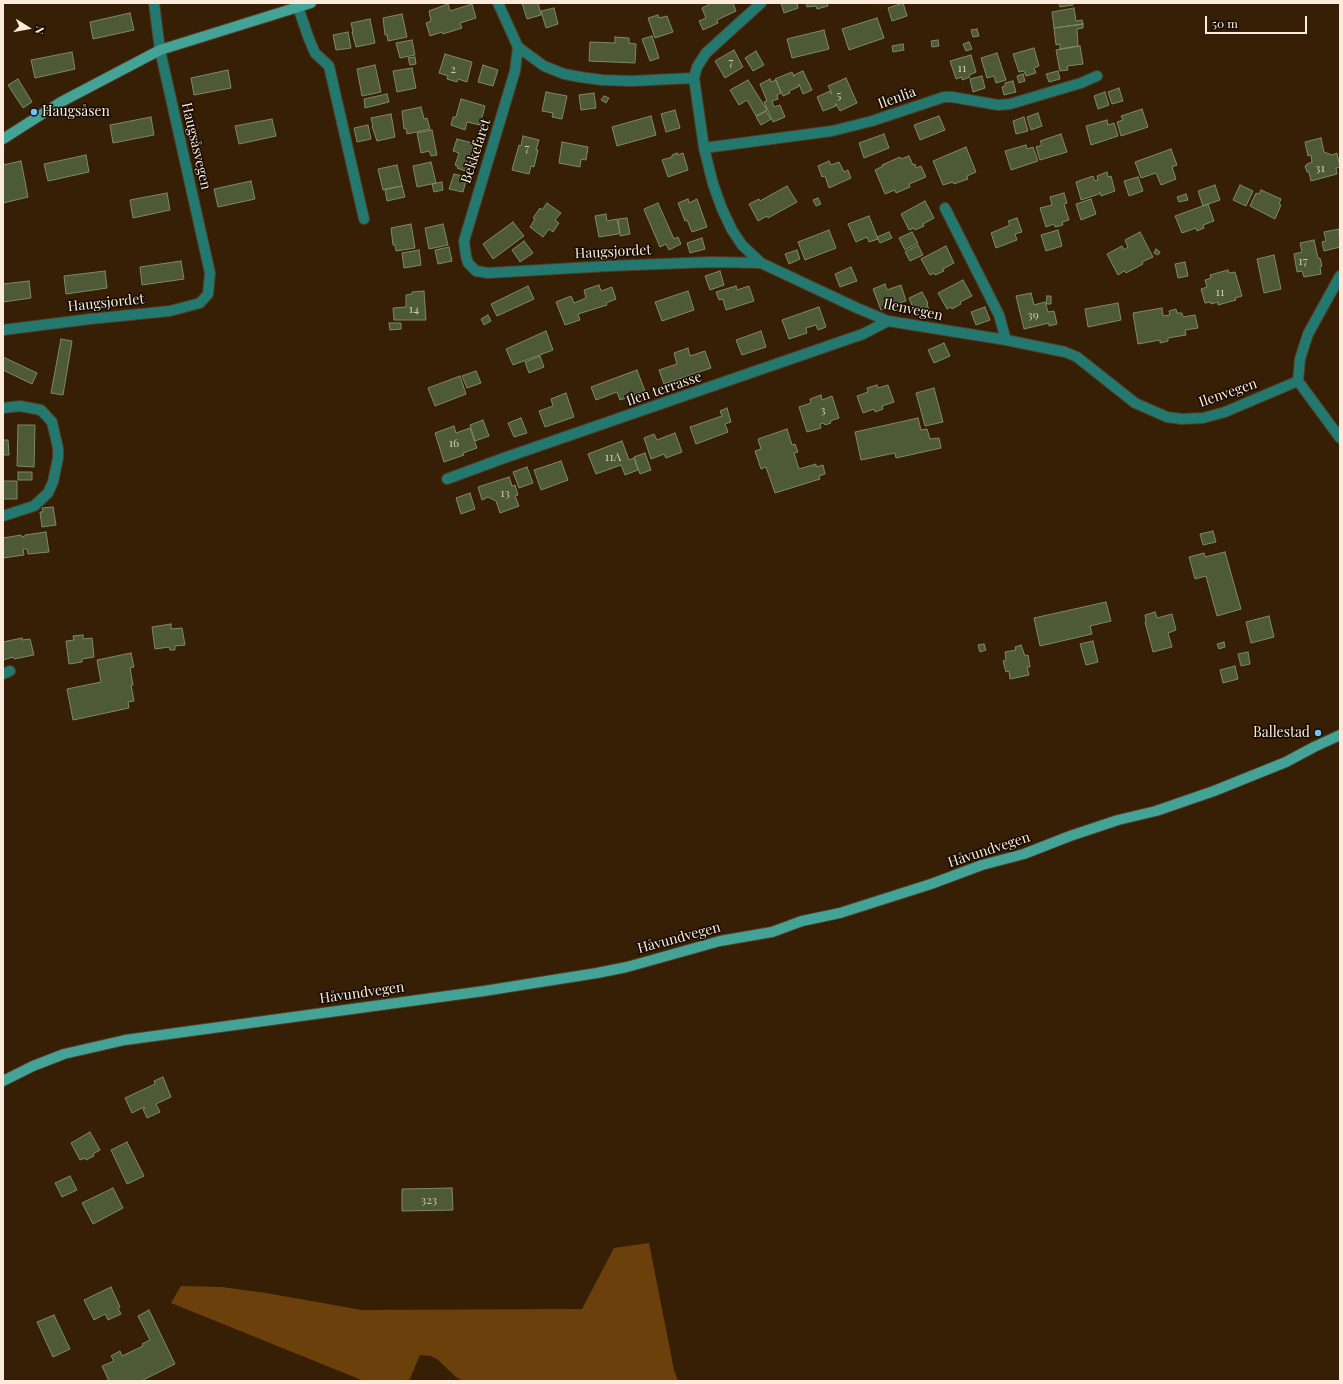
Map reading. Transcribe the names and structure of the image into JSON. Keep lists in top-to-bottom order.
{
  "streets": {
    "main road": ["Håvundvegen"],
    "street": [
      "Ilenlia",
      "Haugsåsvegen",
      "Bekkefaret",
      "Haugsjordet",
      "Ilenvegen",
      "Ilen terrasse"
    ]
  },
  "crossings": [
    ["Ilenlia", "Ilenvegen"],
    ["Haugsåsvegen", "Haugsjordet"],
    ["Bekkefaret", "Haugsjordet"],
    ["Haugsjordet", "Ilenvegen"],
    ["Ilenvegen", "Ilen terrasse"]
  ],
  "places": ["Haugsåsen", "Ballestad"],
  "house_numbers": [
    "7",
    "11",
    "2",
    "5",
    "7",
    "31",
    "17",
    "11",
    "14",
    "39",
    "3",
    "16",
    "11A",
    "13",
    "323"
  ],
  "scale_bar": "50 m",
  "north": "right"
}
